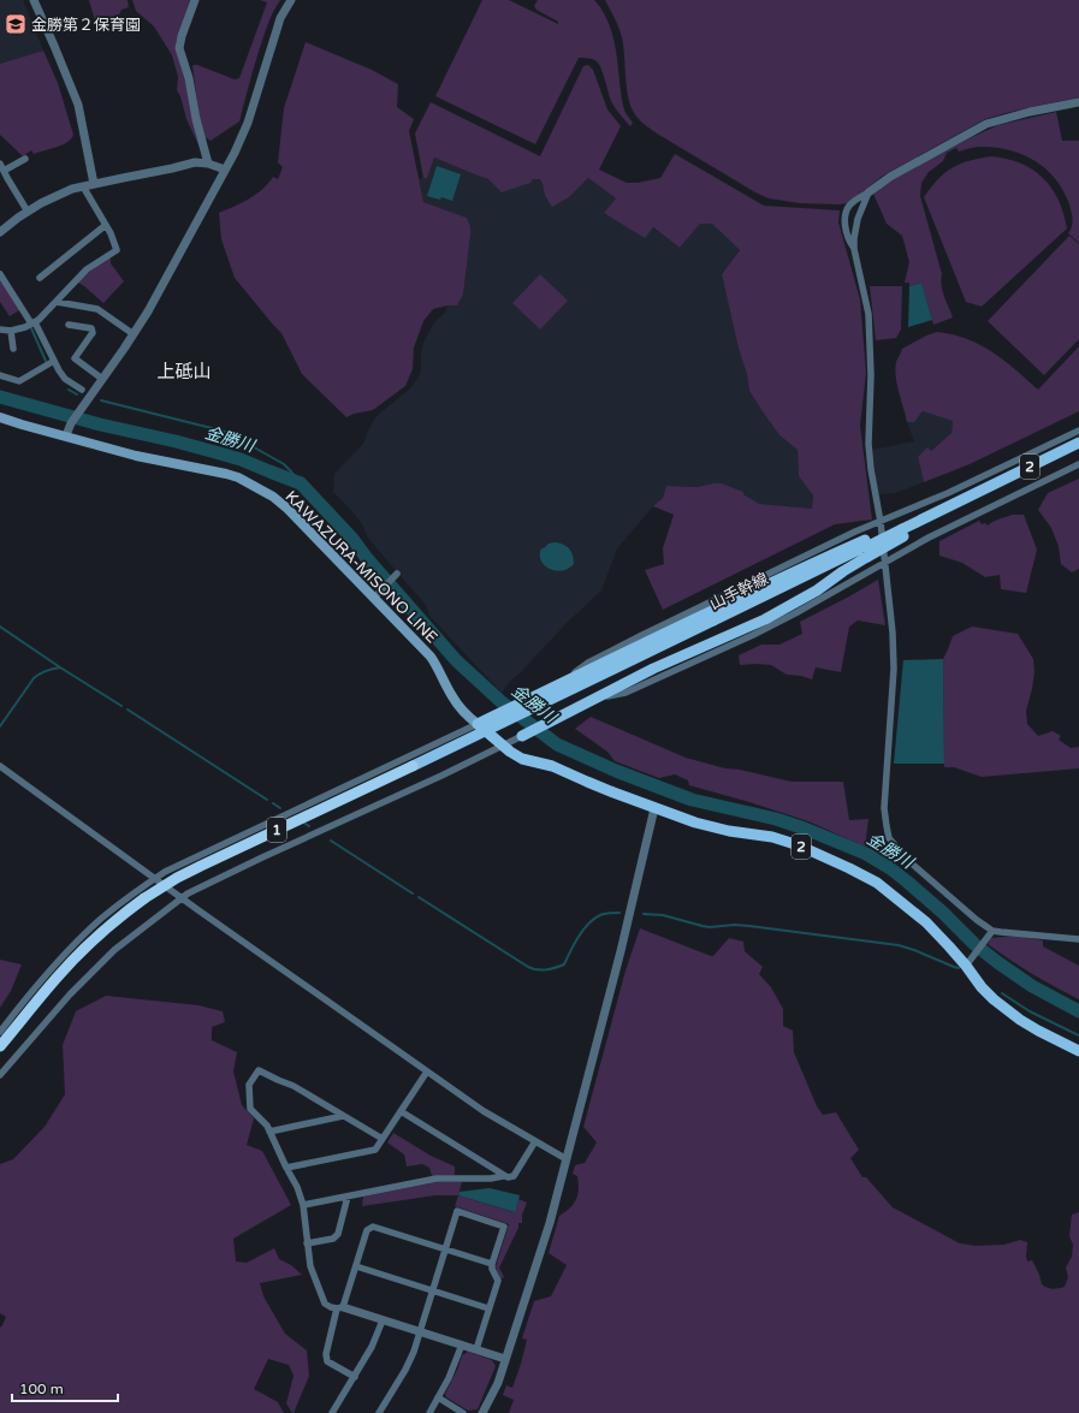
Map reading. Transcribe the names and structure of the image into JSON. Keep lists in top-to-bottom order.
{
  "streets": {
    "highway": ["1"],
    "main road": ["2", "KAWAZURA-MISONO LINE", "山手幹線"]
  },
  "crossings": [
    ["2", "KAWAZURA-MISONO LINE"],
    ["山手幹線", "1"]
  ],
  "districts": ["上砥山"],
  "water": ["金勝川"],
  "places": {
    "school or university": ["金勝第２保育園"]
  },
  "scale_bar": "100 m"
}
